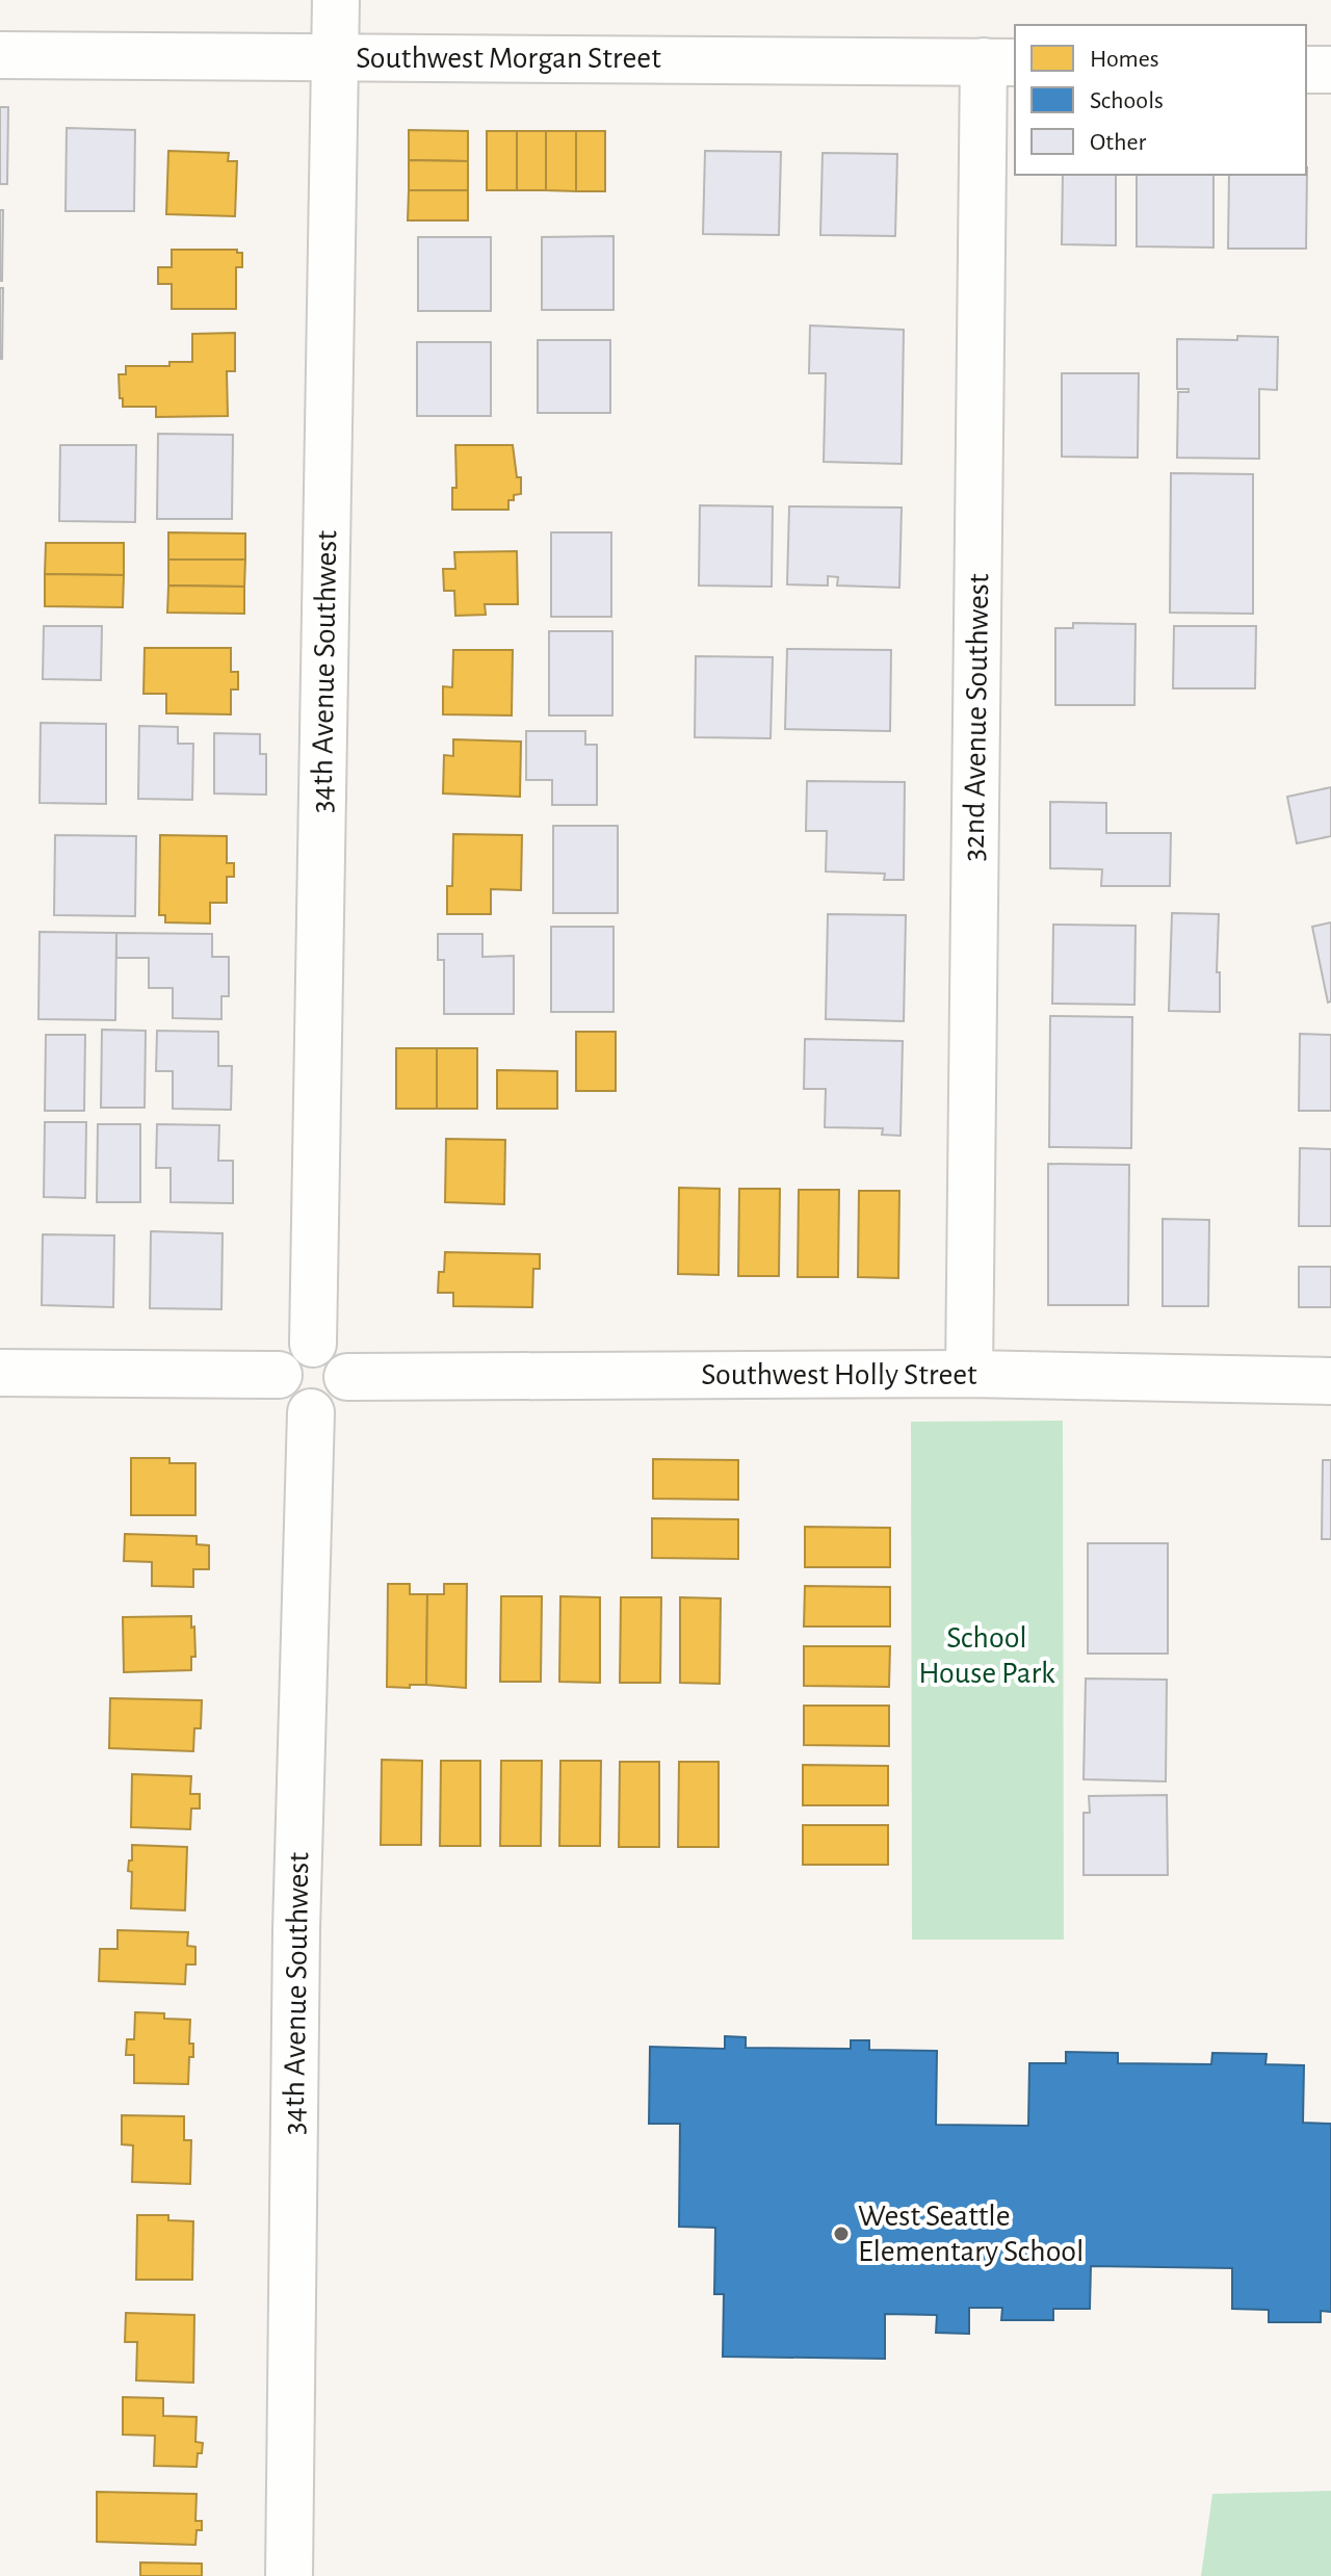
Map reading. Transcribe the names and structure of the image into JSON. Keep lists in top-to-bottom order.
{
  "streets": {
    "street": [
      "Southwest Morgan Street",
      "34th Avenue Southwest",
      "32nd Avenue Southwest",
      "Southwest Holly Street"
    ]
  },
  "crossings": [
    ["Southwest Morgan Street", "34th Avenue Southwest"],
    ["Southwest Morgan Street", "32nd Avenue Southwest"],
    ["34th Avenue Southwest", "Southwest Holly Street"],
    ["32nd Avenue Southwest", "Southwest Holly Street"]
  ],
  "parks": ["School House Park"],
  "places": ["West Seattle Elementary School"],
  "legend": ["Homes", "Schools", "Other"]
}
